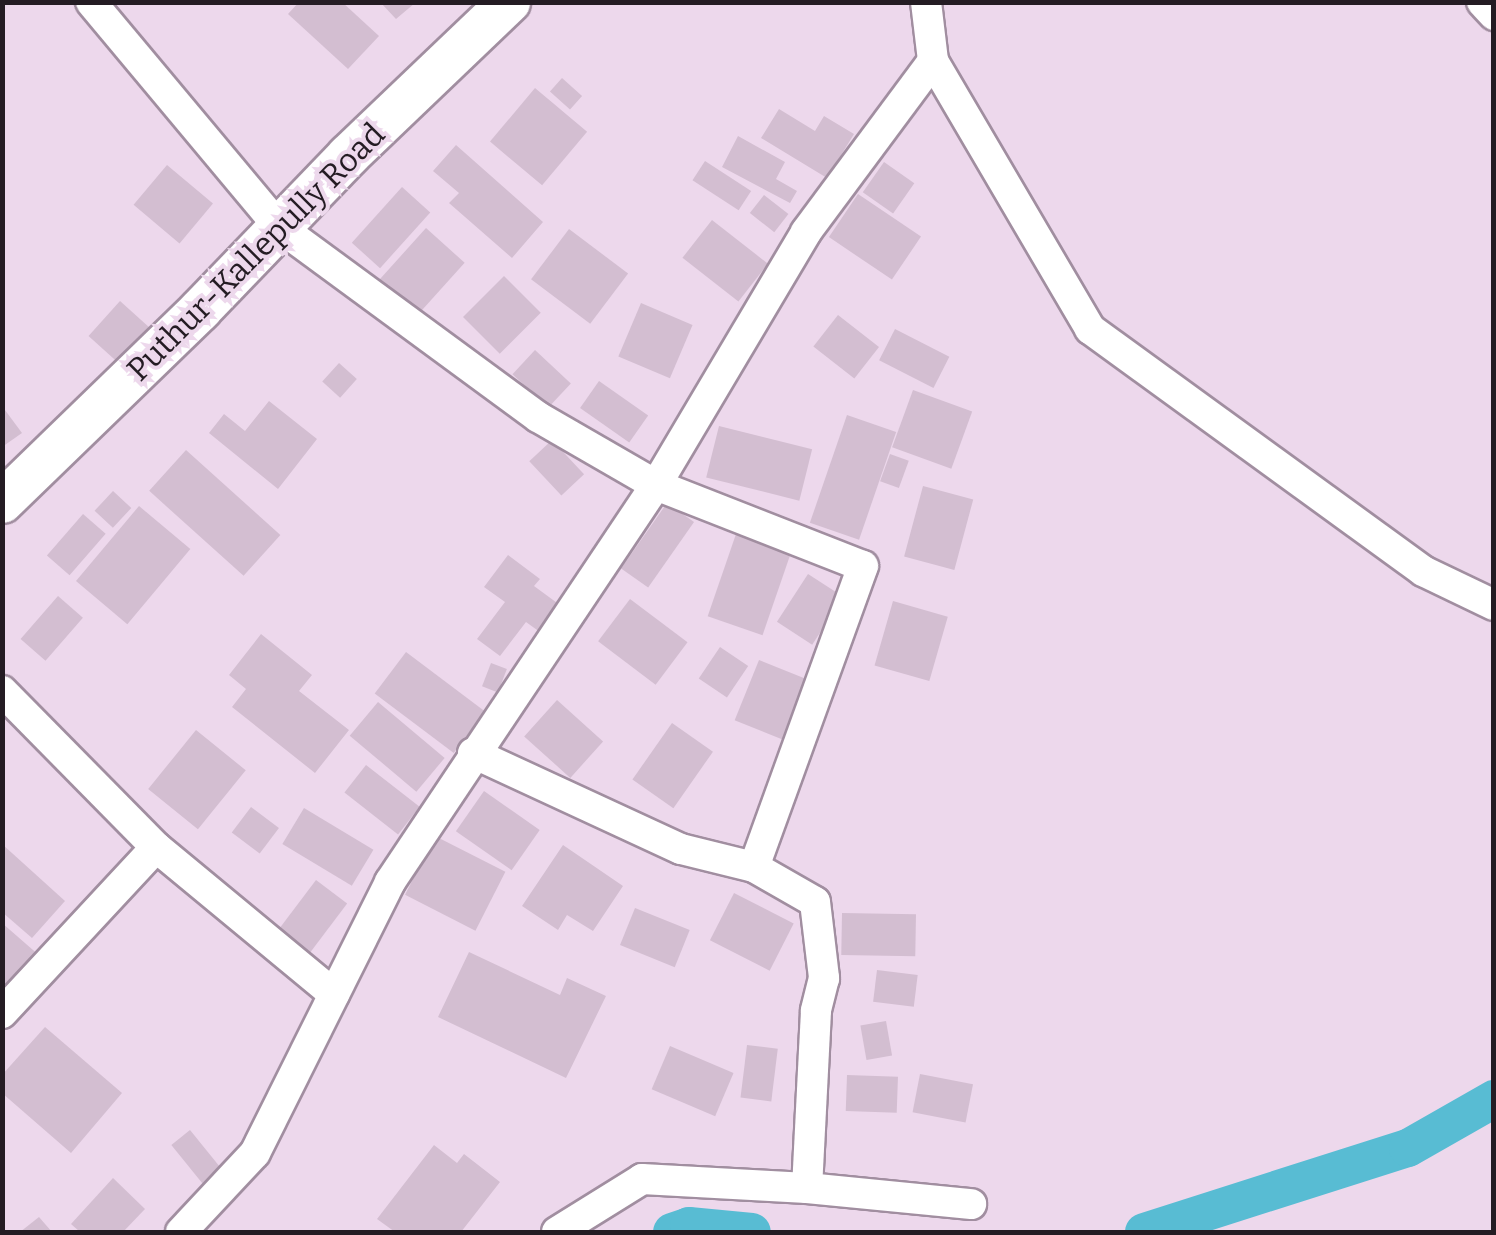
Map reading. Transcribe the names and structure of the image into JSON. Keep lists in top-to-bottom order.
{
  "streets": {
    "main road": ["Puthur-Kallepully Road"]
  }
}
